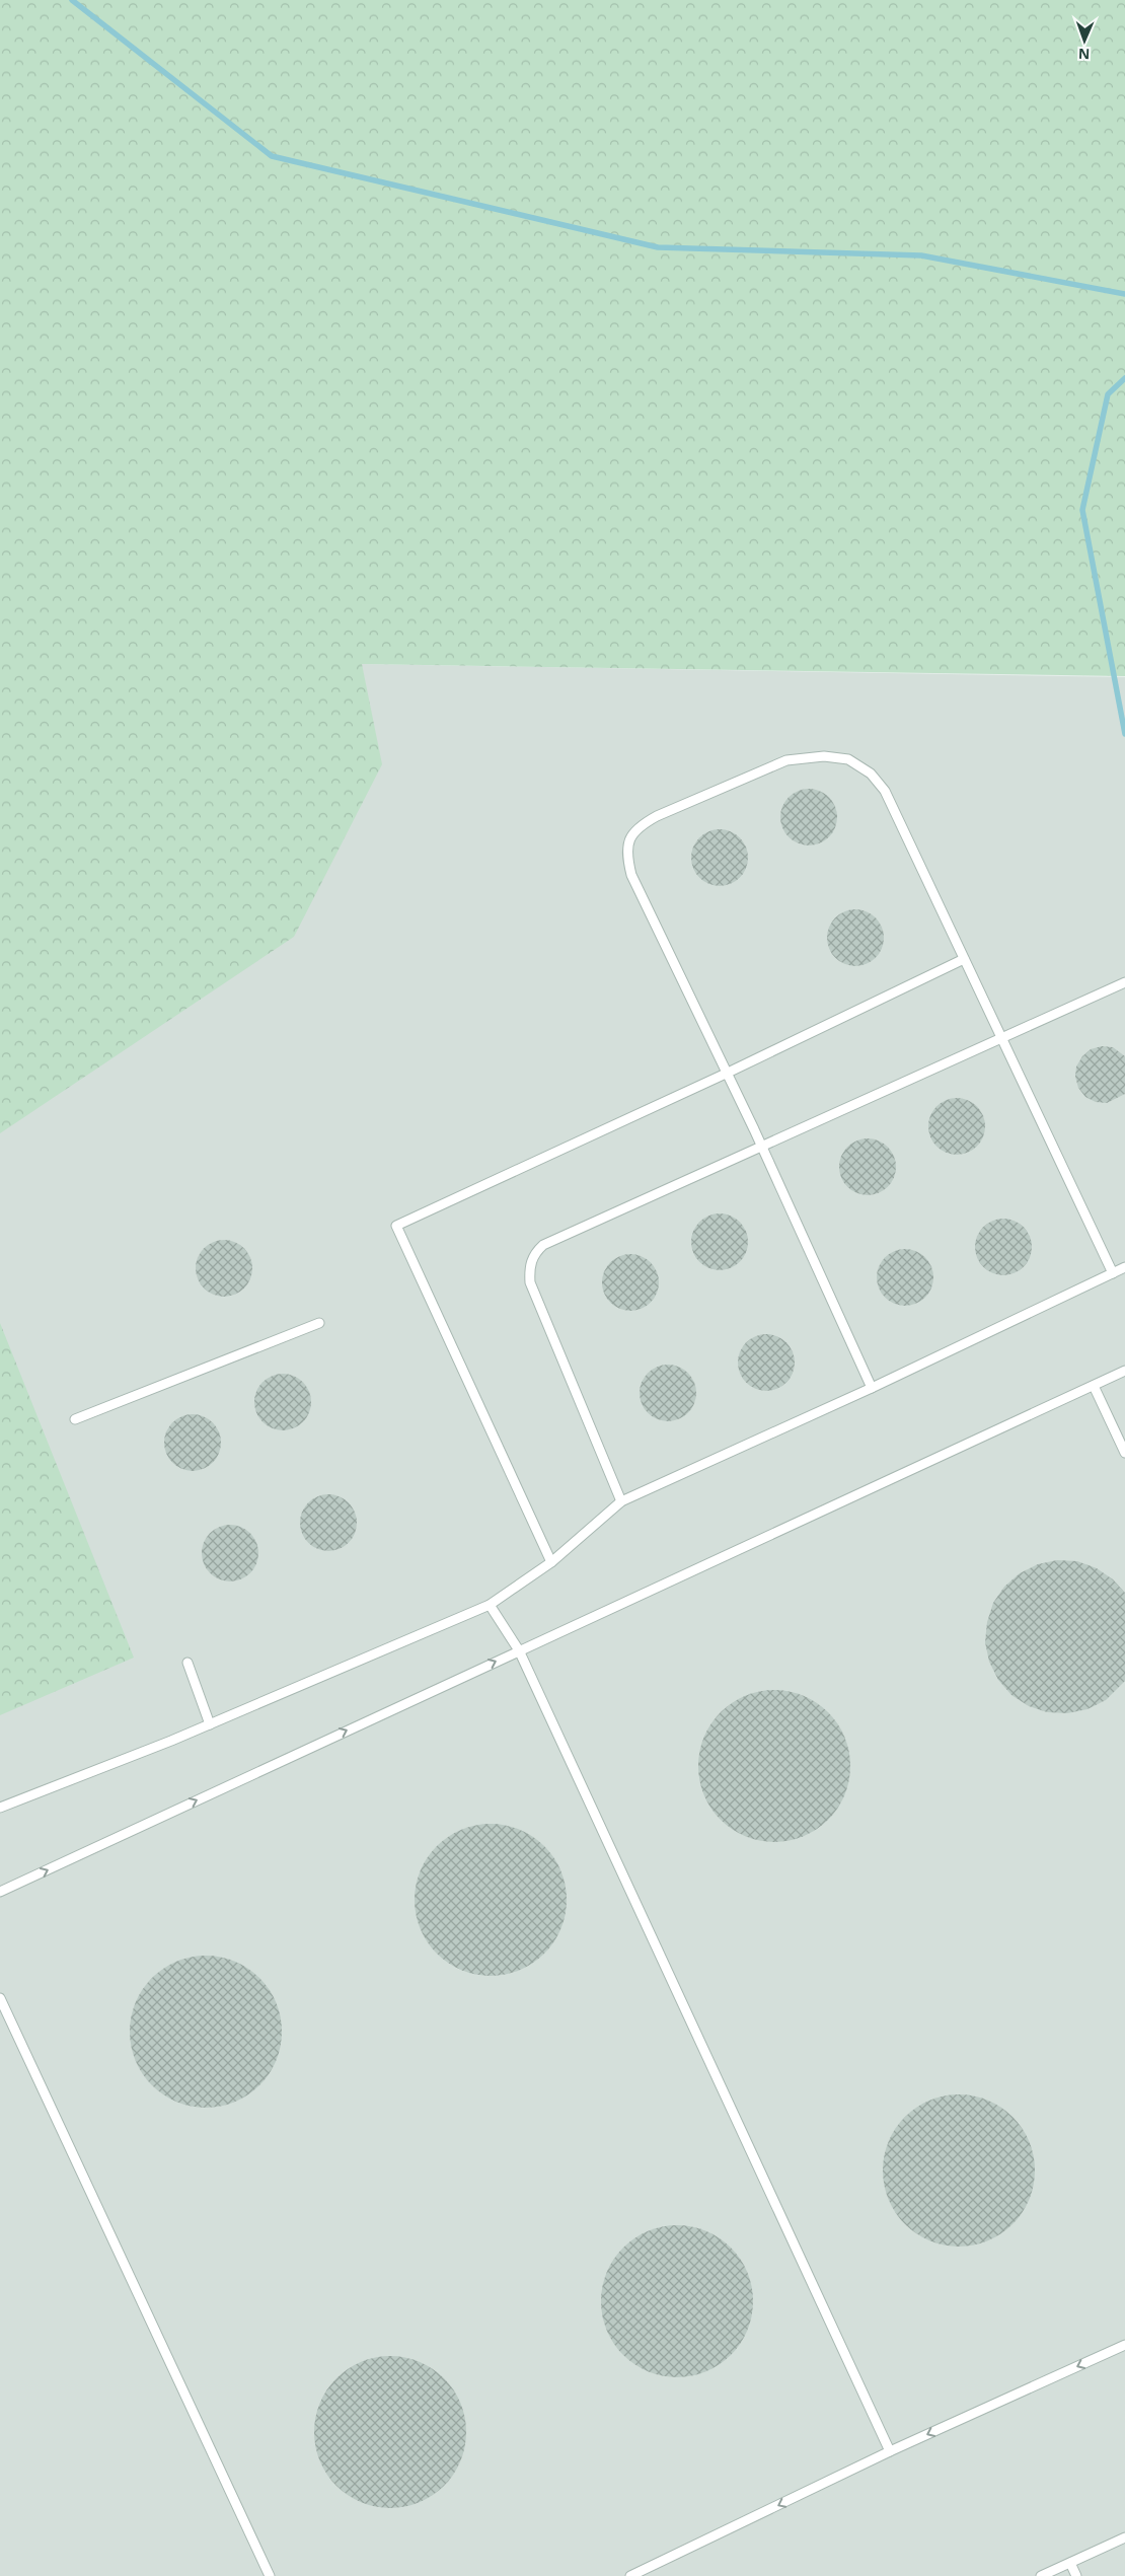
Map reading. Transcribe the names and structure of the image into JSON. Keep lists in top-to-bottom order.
{
  "north": "bottom"
}
